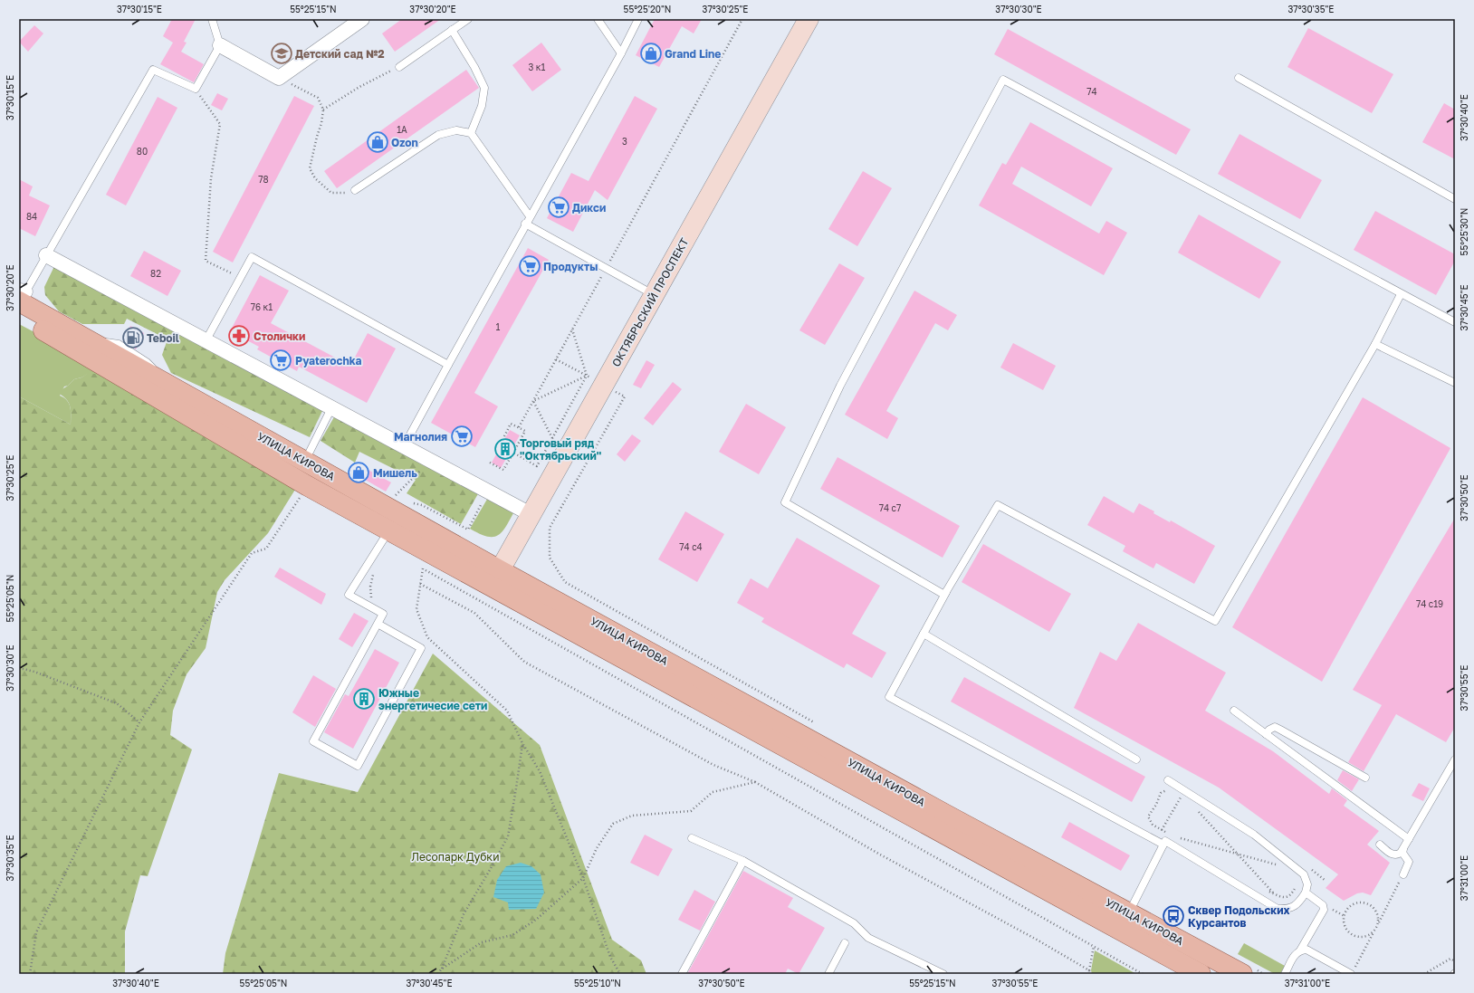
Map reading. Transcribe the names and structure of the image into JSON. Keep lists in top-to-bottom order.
{
  "streets": {
    "main road": ["ОКТЯБРЬСКИЙ ПРОСПЕКТ", "УЛИЦА КИРОВА"]
  },
  "crossings": [
    ["ОКТЯБРЬСКИЙ ПРОСПЕКТ", "УЛИЦА КИРОВА"]
  ],
  "parks": ["Лесопарк Дубки"],
  "places": {
    "school or university": ["Детский сад №2"],
    "shop": ["Grand Line", "Ozon", "Мишель"],
    "supermarket": [
      "Дикси",
      "Продукты",
      "Pyaterochka",
      "Магнолия"
    ],
    "pharmacy": ["Столички"],
    "fuel station": ["Teboil"],
    "building": ["Торговый ряд \"Октябрьский\"", "Южные энергетичесие сети"],
    "bus stop": ["Сквер Подольских Курсантов"]
  },
  "house_numbers": [
    "3 к1",
    "74",
    "1А",
    "3",
    "80",
    "78",
    "84",
    "82",
    "76 к1",
    "1",
    "74 с7",
    "74 с4",
    "74 с19"
  ],
  "coordinates": [
    "37°30'15\"E",
    "55°25'15\"N",
    "37°30'20\"E",
    "55°25'20\"N",
    "37°30'25\"E",
    "37°30'30\"E",
    "37°30'35\"E",
    "37°30'40\"E",
    "55°25'30\"N",
    "37°30'45\"E",
    "37°30'50\"E",
    "55°25'05\"N",
    "37°30'55\"E",
    "37°31'00\"E",
    "55°25'10\"N"
  ]
}
